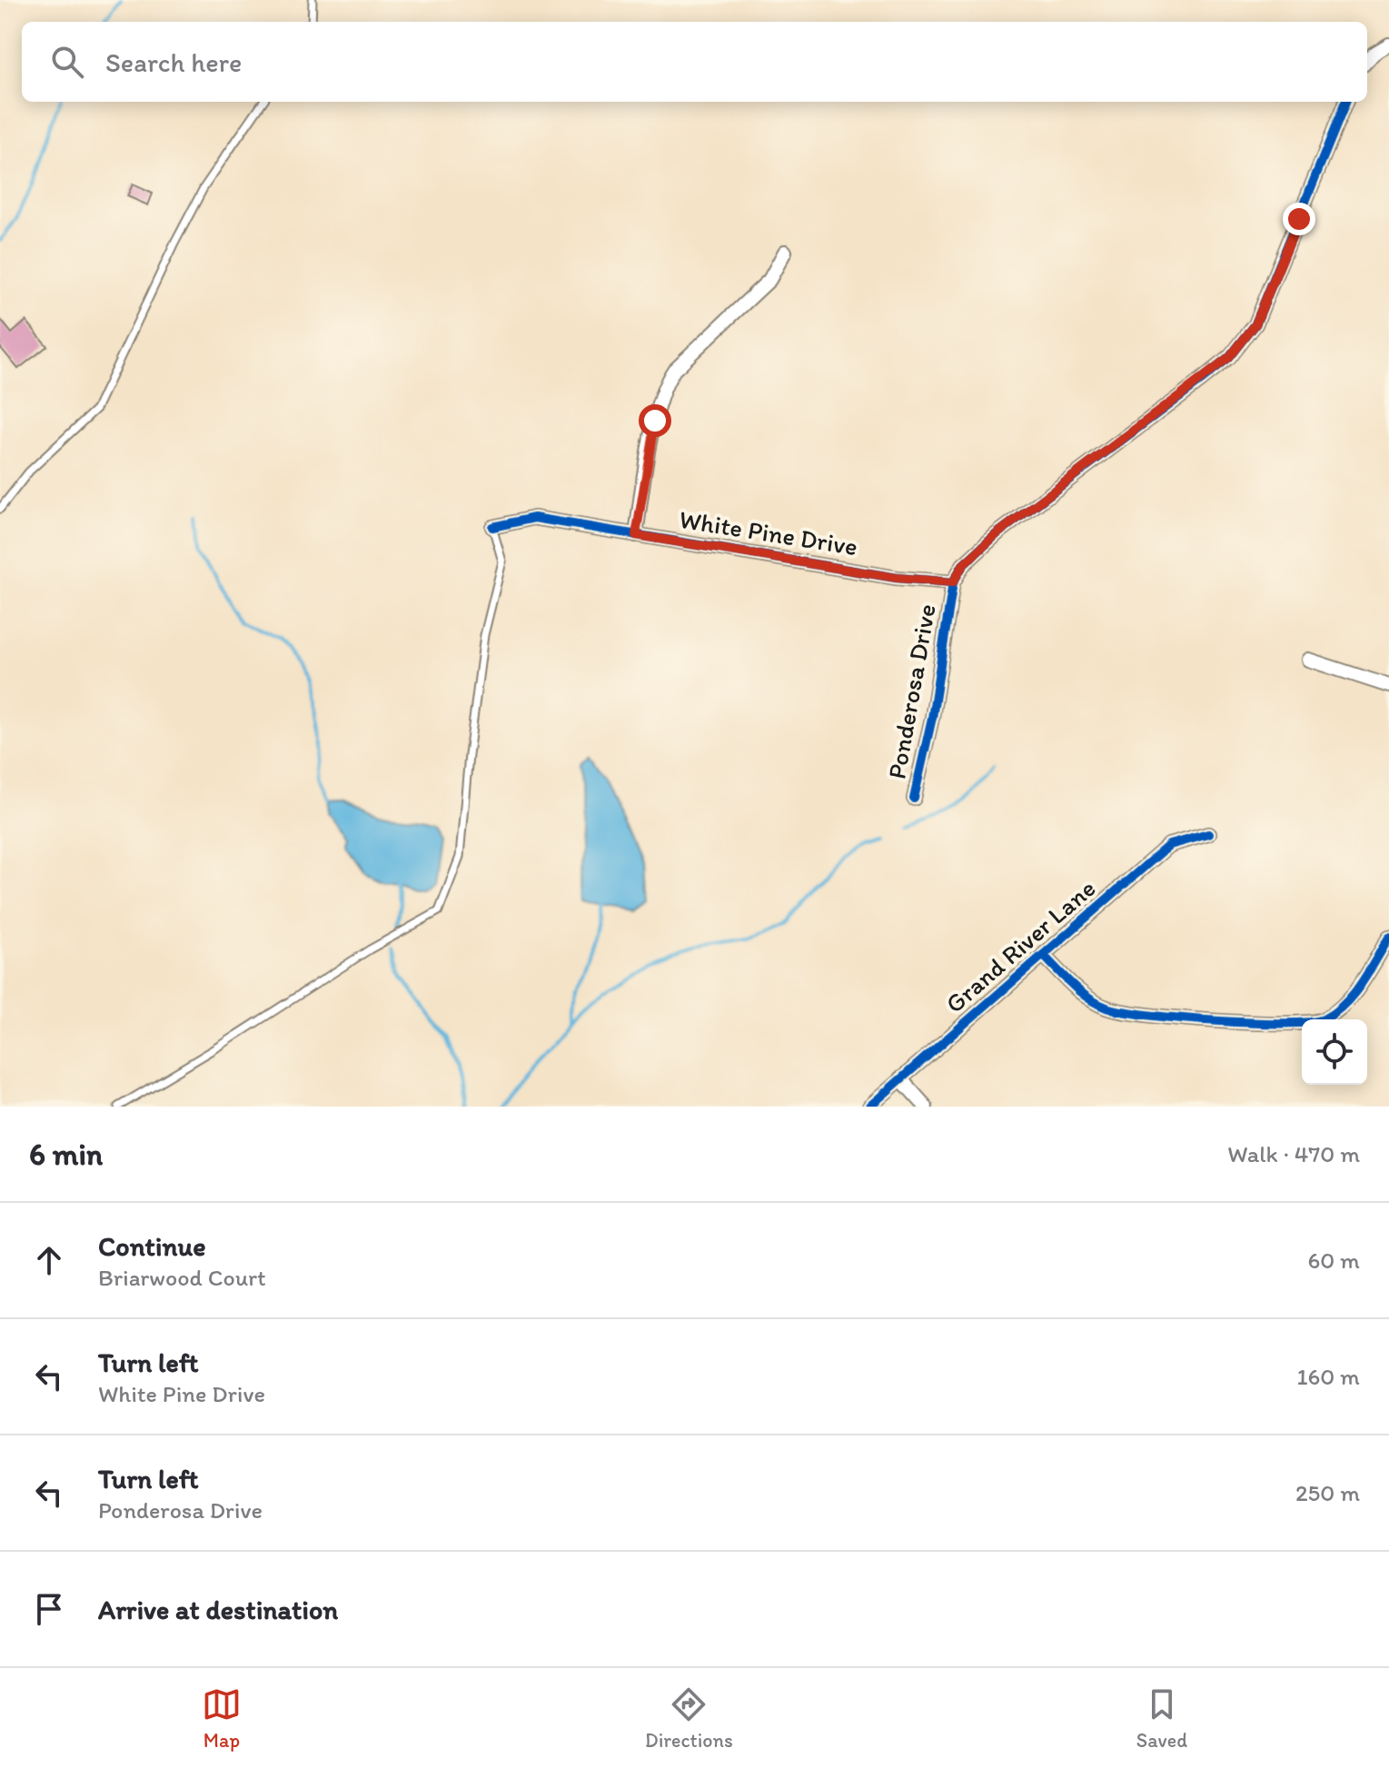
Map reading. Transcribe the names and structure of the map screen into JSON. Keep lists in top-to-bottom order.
{
  "streets": {
    "street": ["White Pine Drive", "Ponderosa Drive", "Grand River Lane"]
  },
  "crossings": [
    ["White Pine Drive", "Ponderosa Drive"]
  ],
  "page": {
    "search": "Search here",
    "heading": ["6 min", "Walk · 470 m"],
    "list": [
      ["Continue", "Briarwood Court", "60 m"],
      ["Turn left", "White Pine Drive", "160 m"],
      ["Turn left", "Ponderosa Drive", "250 m"],
      "Arrive at destination"
    ],
    "nav": ["Map", "Directions", "Saved"]
  }
}
